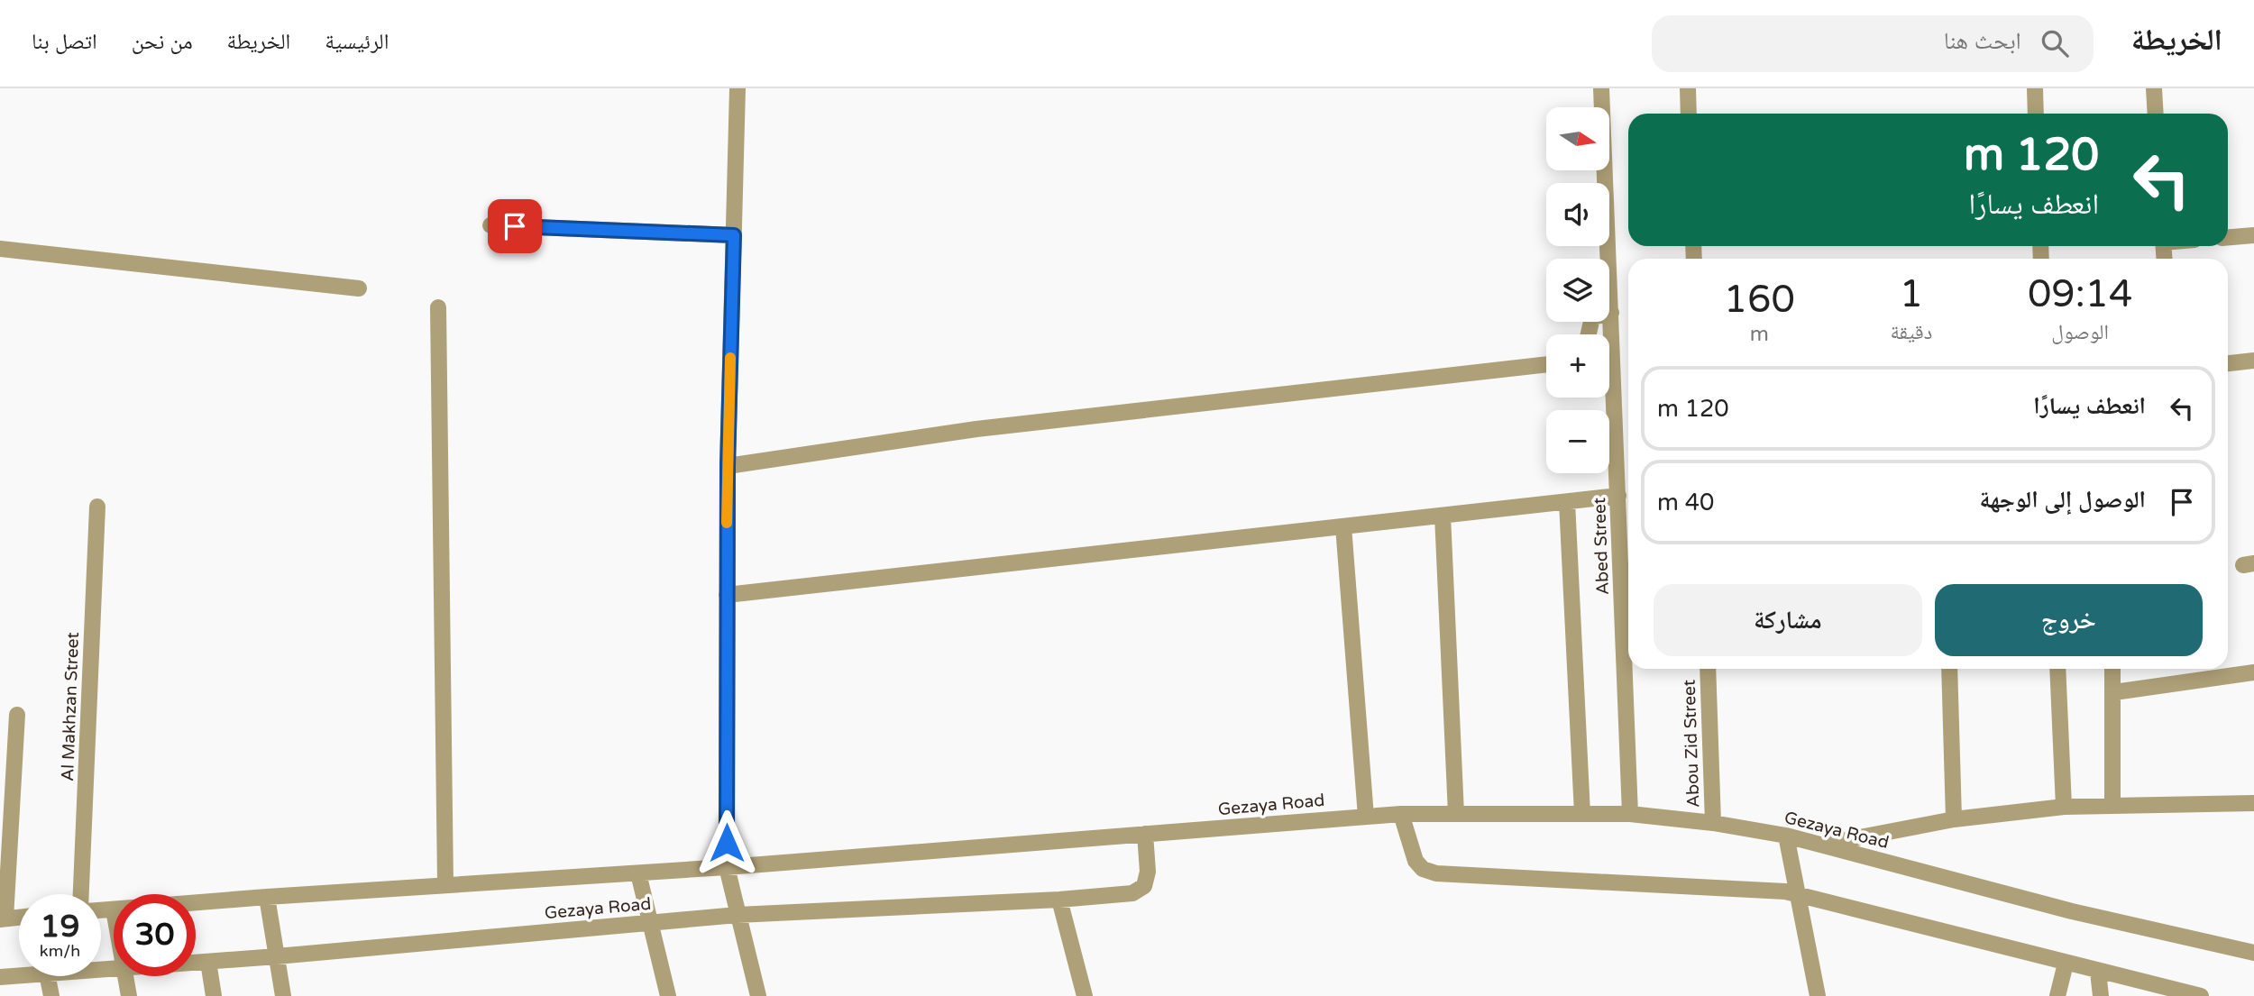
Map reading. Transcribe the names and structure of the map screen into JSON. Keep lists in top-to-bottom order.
{
  "streets": {
    "street": [
      "Abed Street",
      "Al Makhzan Street",
      "Abou Zid Street",
      "Gezaya Road"
    ]
  },
  "crossings": [
    ["Abed Street", "Gezaya Road"],
    ["Abou Zid Street", "Gezaya Road"]
  ],
  "north": "right",
  "page": {
    "header": "الخريطة",
    "search": "ابحث هنا",
    "nav": [
      "الرئيسية",
      "الخريطة",
      "من نحن",
      "اتصل بنا"
    ],
    "map_buttons": ["+", "−"],
    "turn": ["120 m", "انعطف يسارًا"],
    "eta": [
      "09:14",
      "الوصول",
      "1",
      "دقيقة",
      "160",
      "m"
    ],
    "list": [
      {
        "name": "انعطف يسارًا",
        "value": "120 m"
      },
      {
        "name": "الوصول إلى الوجهة",
        "value": "40 m"
      }
    ],
    "buttons": ["خروج", "مشاركة"],
    "speed": "19 km/h",
    "limit": "30"
  }
}
